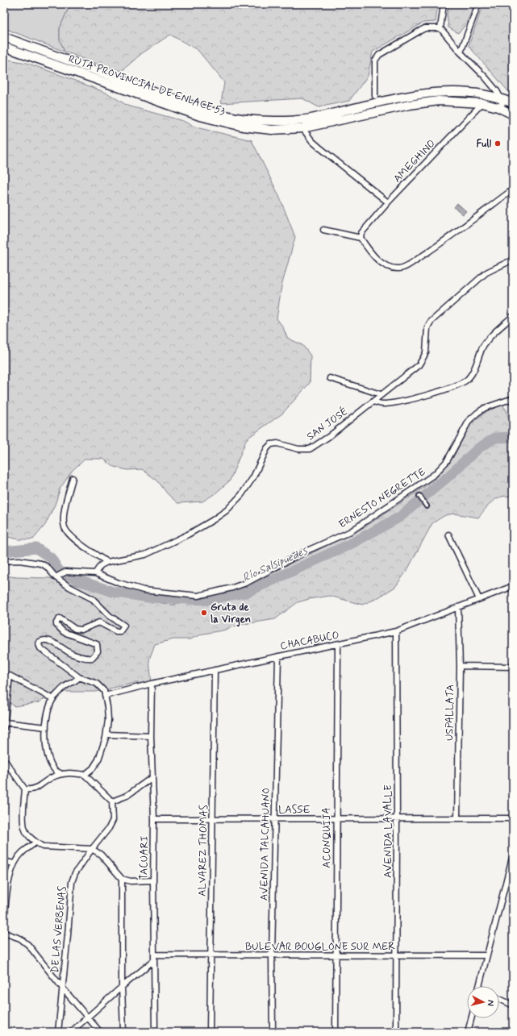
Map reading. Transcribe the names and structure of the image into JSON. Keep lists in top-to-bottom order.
{
  "streets": {
    "main road": ["RUTA PROVINCIAL DE ENLACE 53"],
    "street": [
      "AMEGHINO",
      "SAN JOSÉ",
      "ERNESTO NEGRETTE",
      "CHACABUCO",
      "USPALLATA",
      "LASSE",
      "AVENIDA LAVALLE",
      "ACONQUIJA",
      "AVENIDA TALCAHUANO",
      "ALVAREZ THOMAS",
      "TACUARI",
      "DE LAS VERBENAS",
      "BULEVAR BOUGLONE SUR MER"
    ]
  },
  "crossings": [
    ["RUTA PROVINCIAL DE ENLACE 53", "AMEGHINO"],
    ["CHACABUCO", "USPALLATA"],
    ["CHACABUCO", "AVENIDA LAVALLE"],
    ["CHACABUCO", "ACONQUIJA"],
    ["CHACABUCO", "AVENIDA TALCAHUANO"],
    ["CHACABUCO", "ALVAREZ THOMAS"],
    ["CHACABUCO", "TACUARI"],
    ["USPALLATA", "LASSE"],
    ["LASSE", "AVENIDA LAVALLE"],
    ["LASSE", "ACONQUIJA"],
    ["LASSE", "AVENIDA TALCAHUANO"],
    ["LASSE", "ALVAREZ THOMAS"],
    ["LASSE", "TACUARI"],
    ["AVENIDA LAVALLE", "BULEVAR BOUGLONE SUR MER"],
    ["ACONQUIJA", "BULEVAR BOUGLONE SUR MER"],
    ["AVENIDA TALCAHUANO", "BULEVAR BOUGLONE SUR MER"],
    ["ALVAREZ THOMAS", "BULEVAR BOUGLONE SUR MER"],
    ["TACUARI", "BULEVAR BOUGLONE SUR MER"]
  ],
  "water": ["Río Salsipuedes"],
  "places": ["Full", "Gruta de la Virgen"],
  "north": "right"
}
